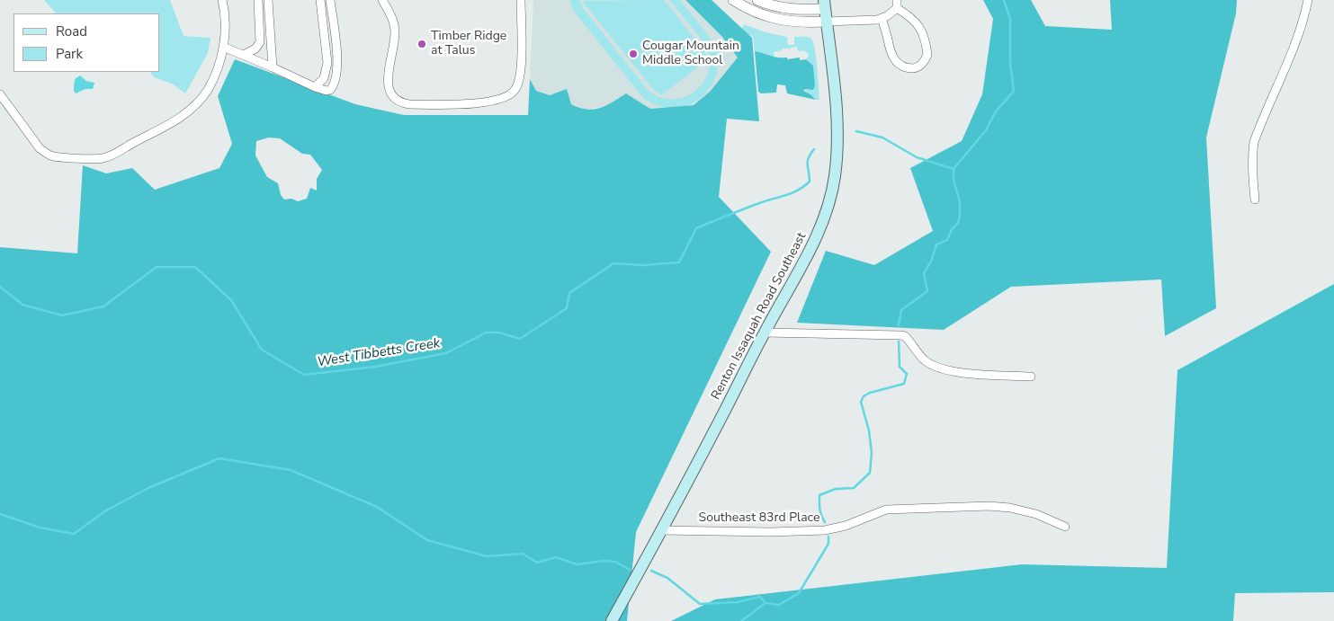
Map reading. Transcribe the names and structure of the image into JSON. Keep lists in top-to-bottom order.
{
  "streets": {
    "main road": ["Renton Issaquah Road Southeast"],
    "street": ["Southeast 83rd Place"]
  },
  "crossings": [
    ["Renton Issaquah Road Southeast", "Southeast 83rd Place"]
  ],
  "water": ["West Tibbetts Creek"],
  "places": ["Timber Ridge at Talus", "Cougar Mountain Middle School"],
  "legend": ["Road", "Park"]
}
